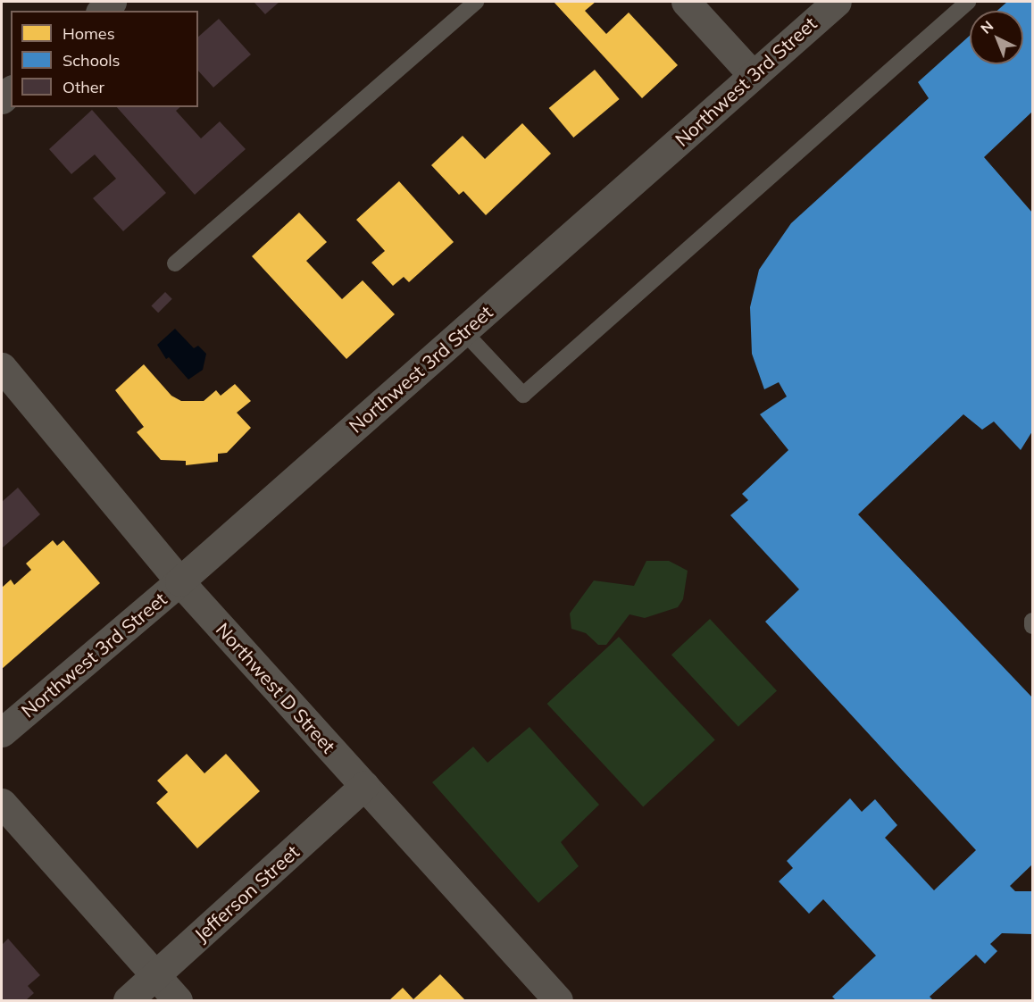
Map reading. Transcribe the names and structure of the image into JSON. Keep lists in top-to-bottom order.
{
  "streets": {
    "street": ["Northwest 3rd Street", "Northwest D Street", "Jefferson Street"]
  },
  "crossings": [
    ["Northwest 3rd Street", "Northwest D Street"],
    ["Northwest D Street", "Jefferson Street"]
  ],
  "legend": ["Homes", "Schools", "Other"],
  "north": "top left"
}
